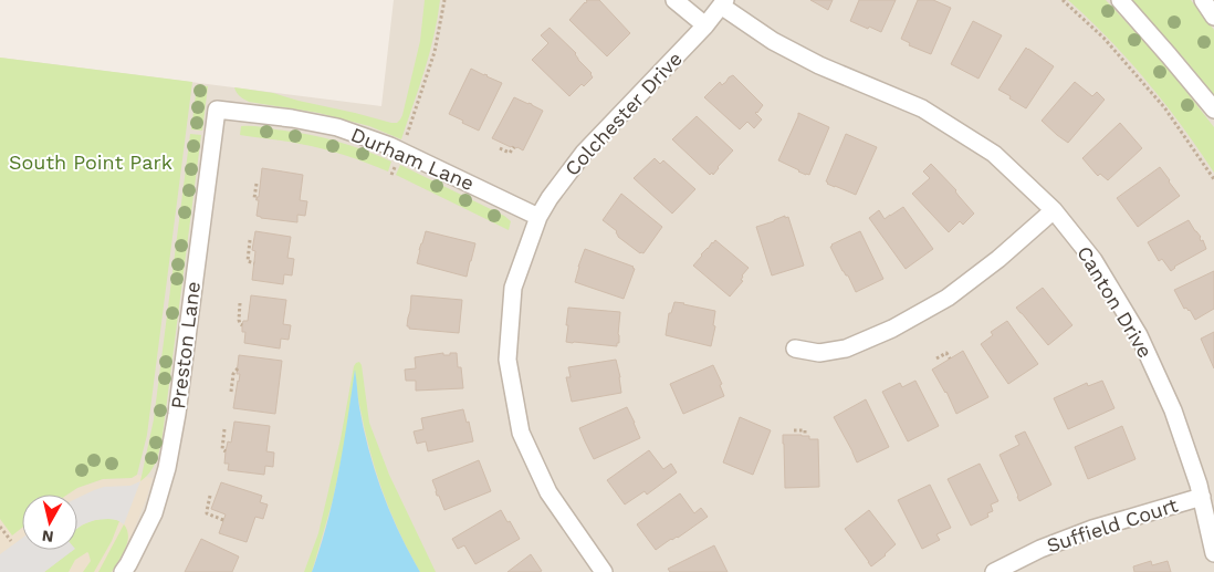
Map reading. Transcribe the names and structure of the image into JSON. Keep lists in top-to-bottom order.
{
  "streets": {
    "street": [
      "Colchester Drive",
      "Durham Lane",
      "Canton Drive",
      "Preston Lane",
      "Suffield Court"
    ]
  },
  "crossings": [
    ["Colchester Drive", "Durham Lane"],
    ["Colchester Drive", "Canton Drive"],
    ["Durham Lane", "Preston Lane"],
    ["Canton Drive", "Suffield Court"]
  ],
  "parks": ["South Point Park"],
  "north": "bottom"
}
